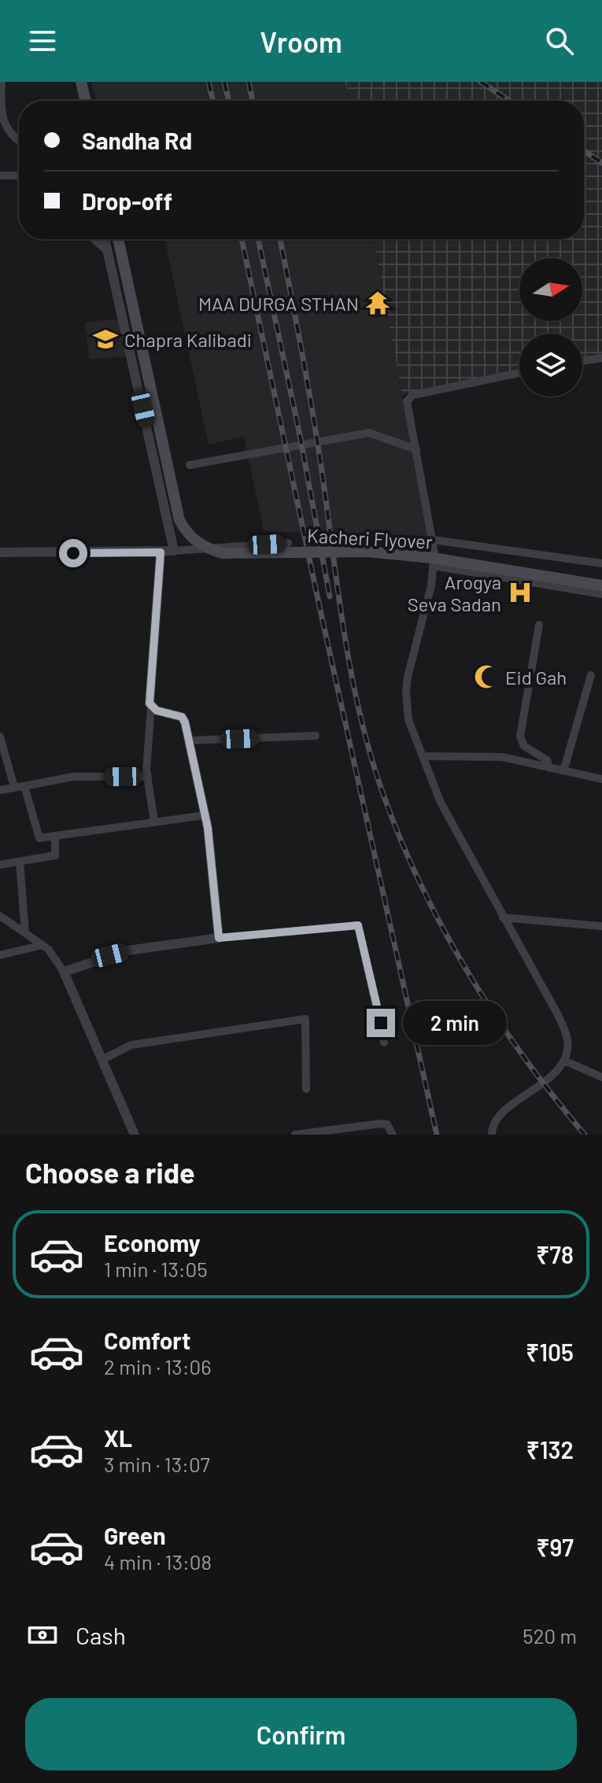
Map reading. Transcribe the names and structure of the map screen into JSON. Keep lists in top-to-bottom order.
{
  "streets": {
    "main road": ["Kacheri Flyover"]
  },
  "places": {
    "temple": ["MAA DURGA STHAN"],
    "school or university": ["Chapra Kalibadi"],
    "hospital": ["Arogya Seva Sadan"],
    "mosque": ["Eid Gah"]
  },
  "north": "right",
  "page": {
    "header": "Vroom",
    "banner": ["Sandha Rd", "Drop-off"],
    "bubble": "2 min",
    "heading": "Choose a ride",
    "list": [
      {
        "name": "Economy",
        "note": "1 min · 13:05",
        "value": "₹78"
      },
      {
        "name": "Comfort",
        "note": "2 min · 13:06",
        "value": "₹105"
      },
      {
        "name": "XL",
        "note": "3 min · 13:07",
        "value": "₹132"
      },
      {
        "name": "Green",
        "note": "4 min · 13:08",
        "value": "₹97"
      }
    ],
    "pay": ["Cash", "520 m"],
    "buttons": "Confirm"
  }
}
